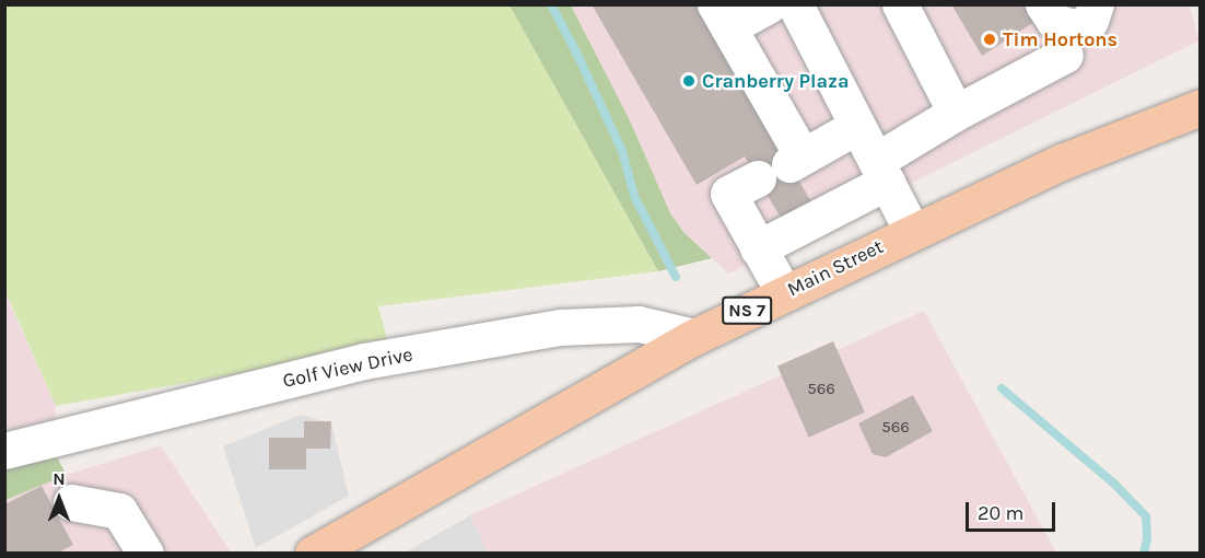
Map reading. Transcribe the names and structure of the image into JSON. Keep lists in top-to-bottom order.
{
  "streets": {
    "main road": ["Main Street", "NS 7"],
    "street": ["Golf View Drive"]
  },
  "crossings": [
    ["Main Street", "Golf View Drive"]
  ],
  "places": ["Tim Hortons", "Cranberry Plaza"],
  "house_numbers": ["566", "566"],
  "scale_bar": "20 m",
  "north": "top"
}
